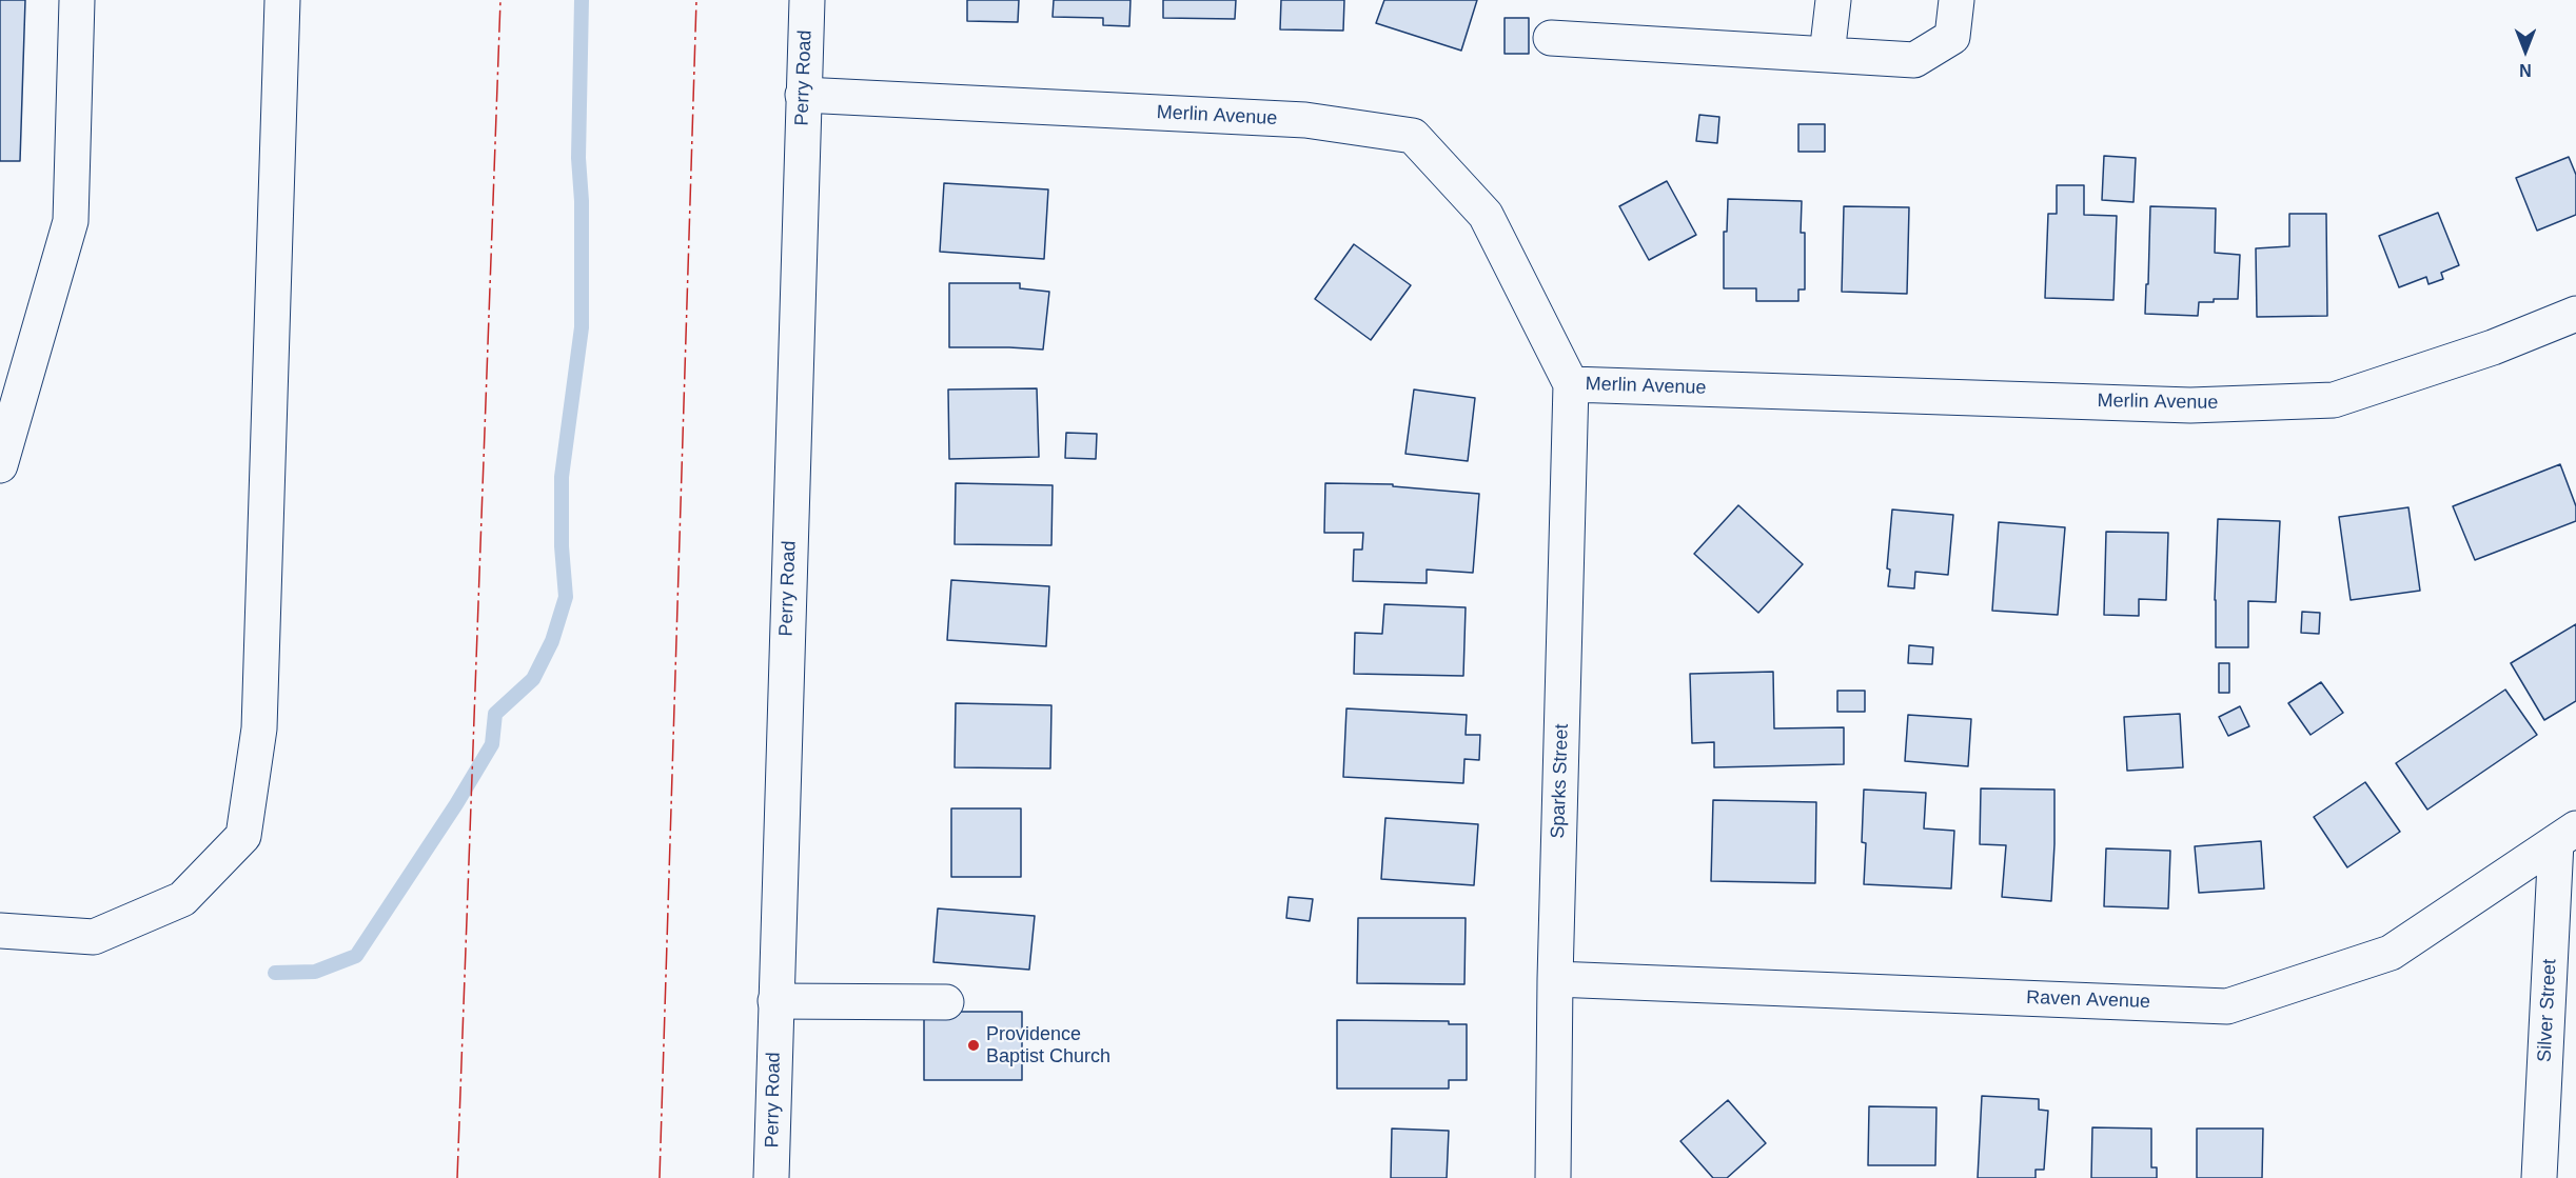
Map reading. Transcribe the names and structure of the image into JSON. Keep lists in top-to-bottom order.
{
  "streets": {
    "street": [
      "Perry Road",
      "Merlin Avenue",
      "Sparks Street",
      "Raven Avenue",
      "Silver Street"
    ]
  },
  "crossings": [
    ["Perry Road", "Merlin Avenue"],
    ["Merlin Avenue", "Sparks Street"],
    ["Sparks Street", "Raven Avenue"],
    ["Raven Avenue", "Silver Street"]
  ],
  "places": ["Providence Baptist Church"],
  "north": "bottom"
}
